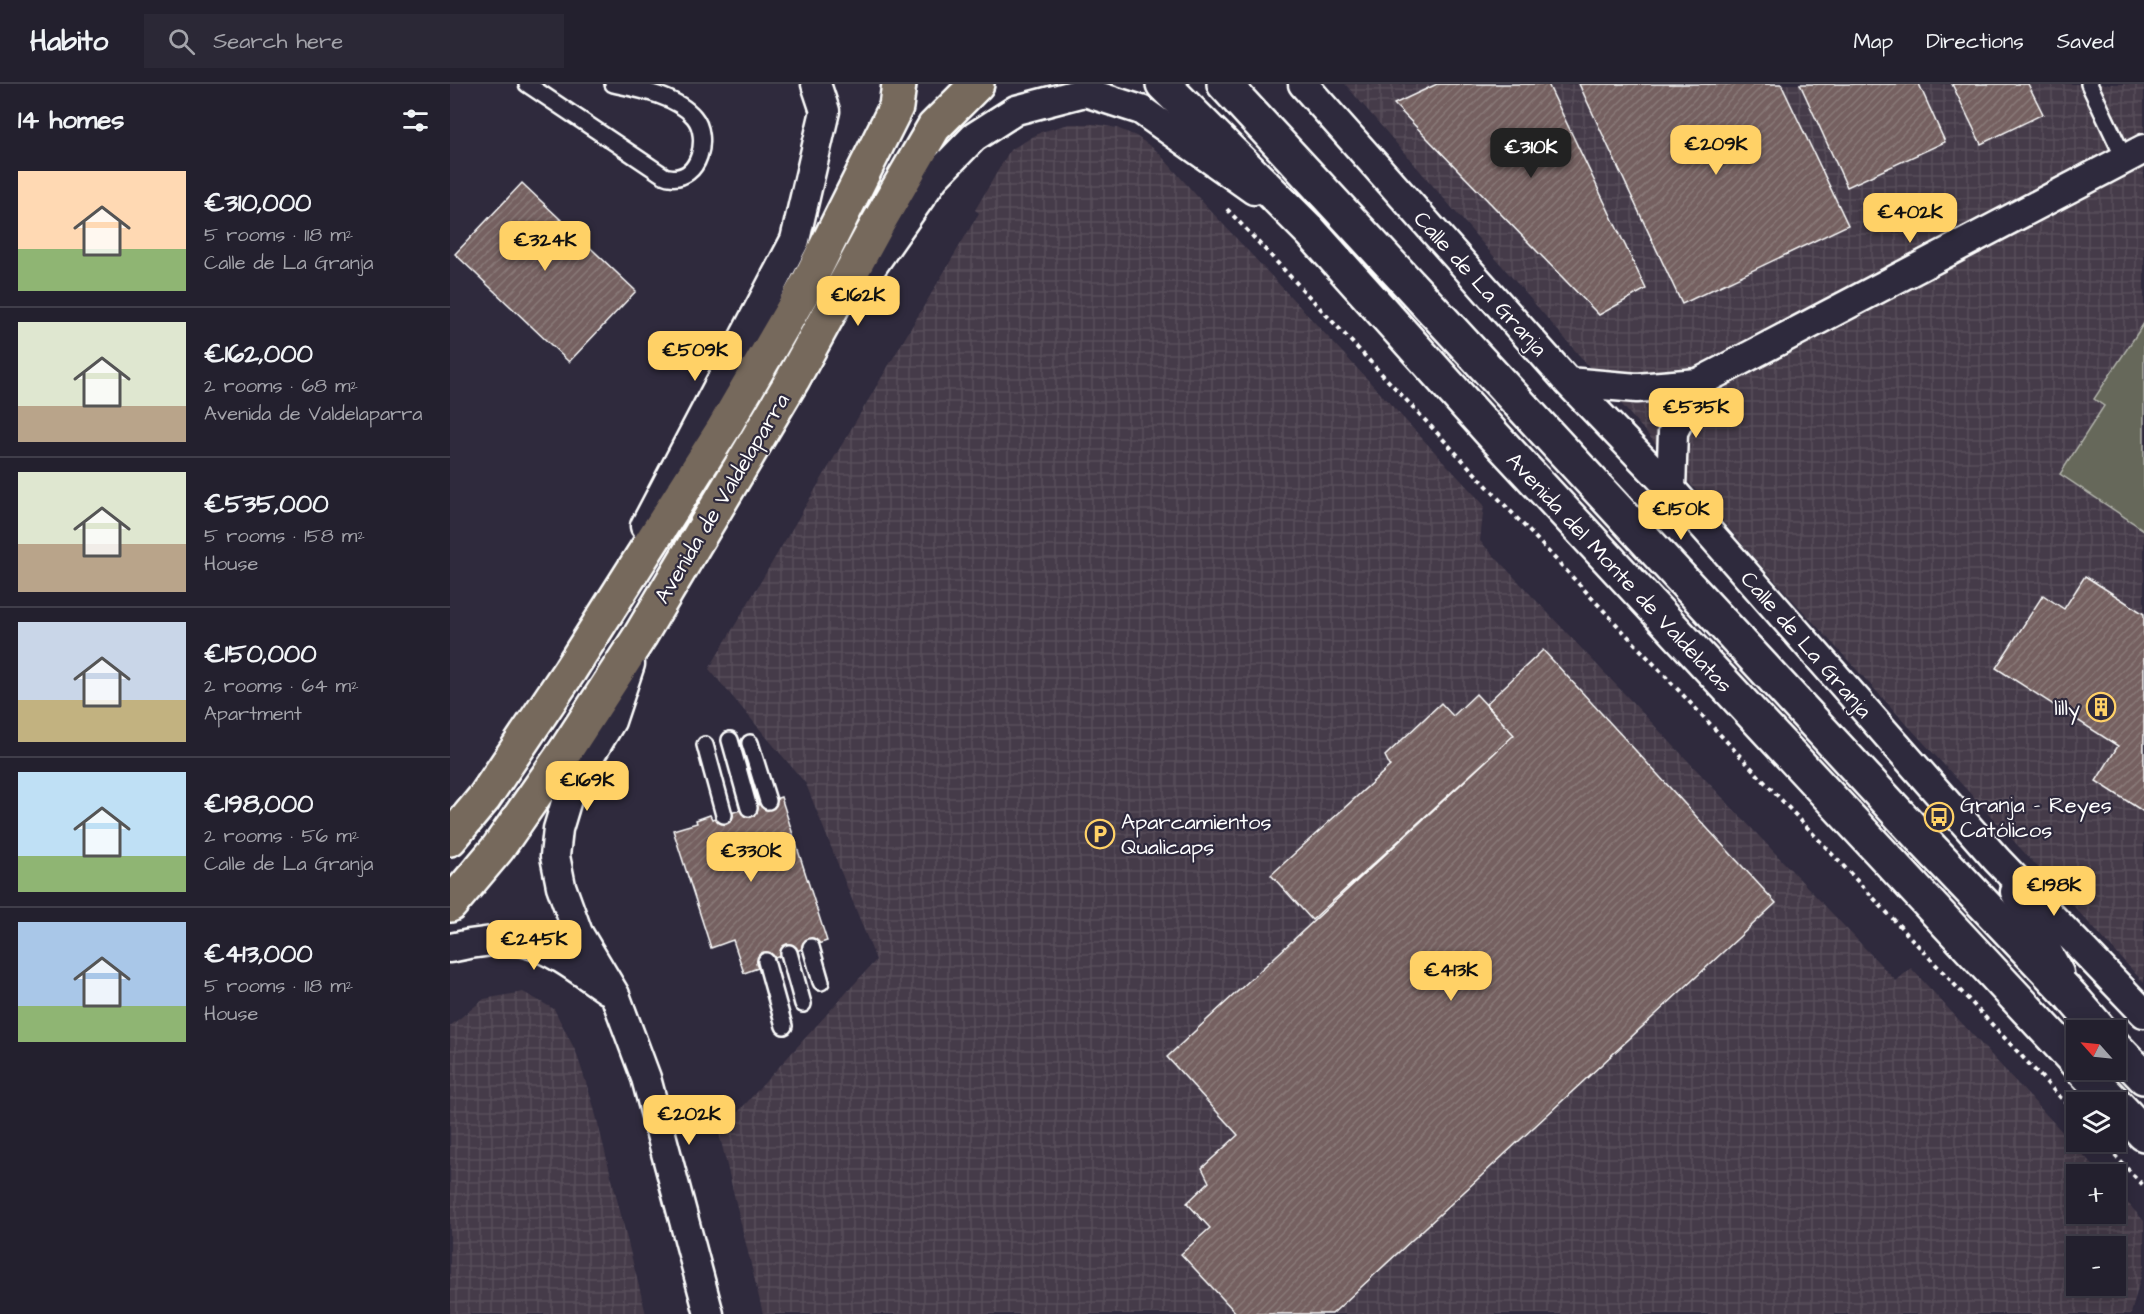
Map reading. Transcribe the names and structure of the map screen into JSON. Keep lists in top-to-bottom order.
{
  "streets": {
    "highway": ["Avenida de Valdelaparra"],
    "main road": ["Avenida del Monte de Valdelatas"],
    "street": ["Calle de La Granja"]
  },
  "places": {
    "building": ["lilly"],
    "bus stop": ["Granja - Reyes Católicos"],
    "parking": ["Aparcamientos Qualicaps"]
  },
  "north": "top left",
  "page": {
    "header": "Habito",
    "search": "Search here",
    "nav": ["Map", "Directions", "Saved"],
    "heading": "14 homes",
    "price": [
      "€209K",
      "€310K",
      "€402K",
      "€324K",
      "€162K",
      "€509K",
      "€535K",
      "€150K",
      "€169K",
      "€330K",
      "€198K",
      "€245K",
      "€413K",
      "€202K"
    ],
    "list": [
      {
        "name": "€310,000",
        "note": "5 rooms · 118 m² · Calle de La Granja"
      },
      {
        "name": "€162,000",
        "note": "2 rooms · 68 m² · Avenida de Valdelaparra"
      },
      {
        "name": "€535,000",
        "note": "5 rooms · 158 m² · House"
      },
      {
        "name": "€150,000",
        "note": "2 rooms · 64 m² · Apartment"
      },
      {
        "name": "€198,000",
        "note": "2 rooms · 56 m² · Calle de La Granja"
      },
      {
        "name": "€413,000",
        "note": "5 rooms · 118 m² · House"
      }
    ],
    "map_buttons": ["+", "−"]
  }
}
